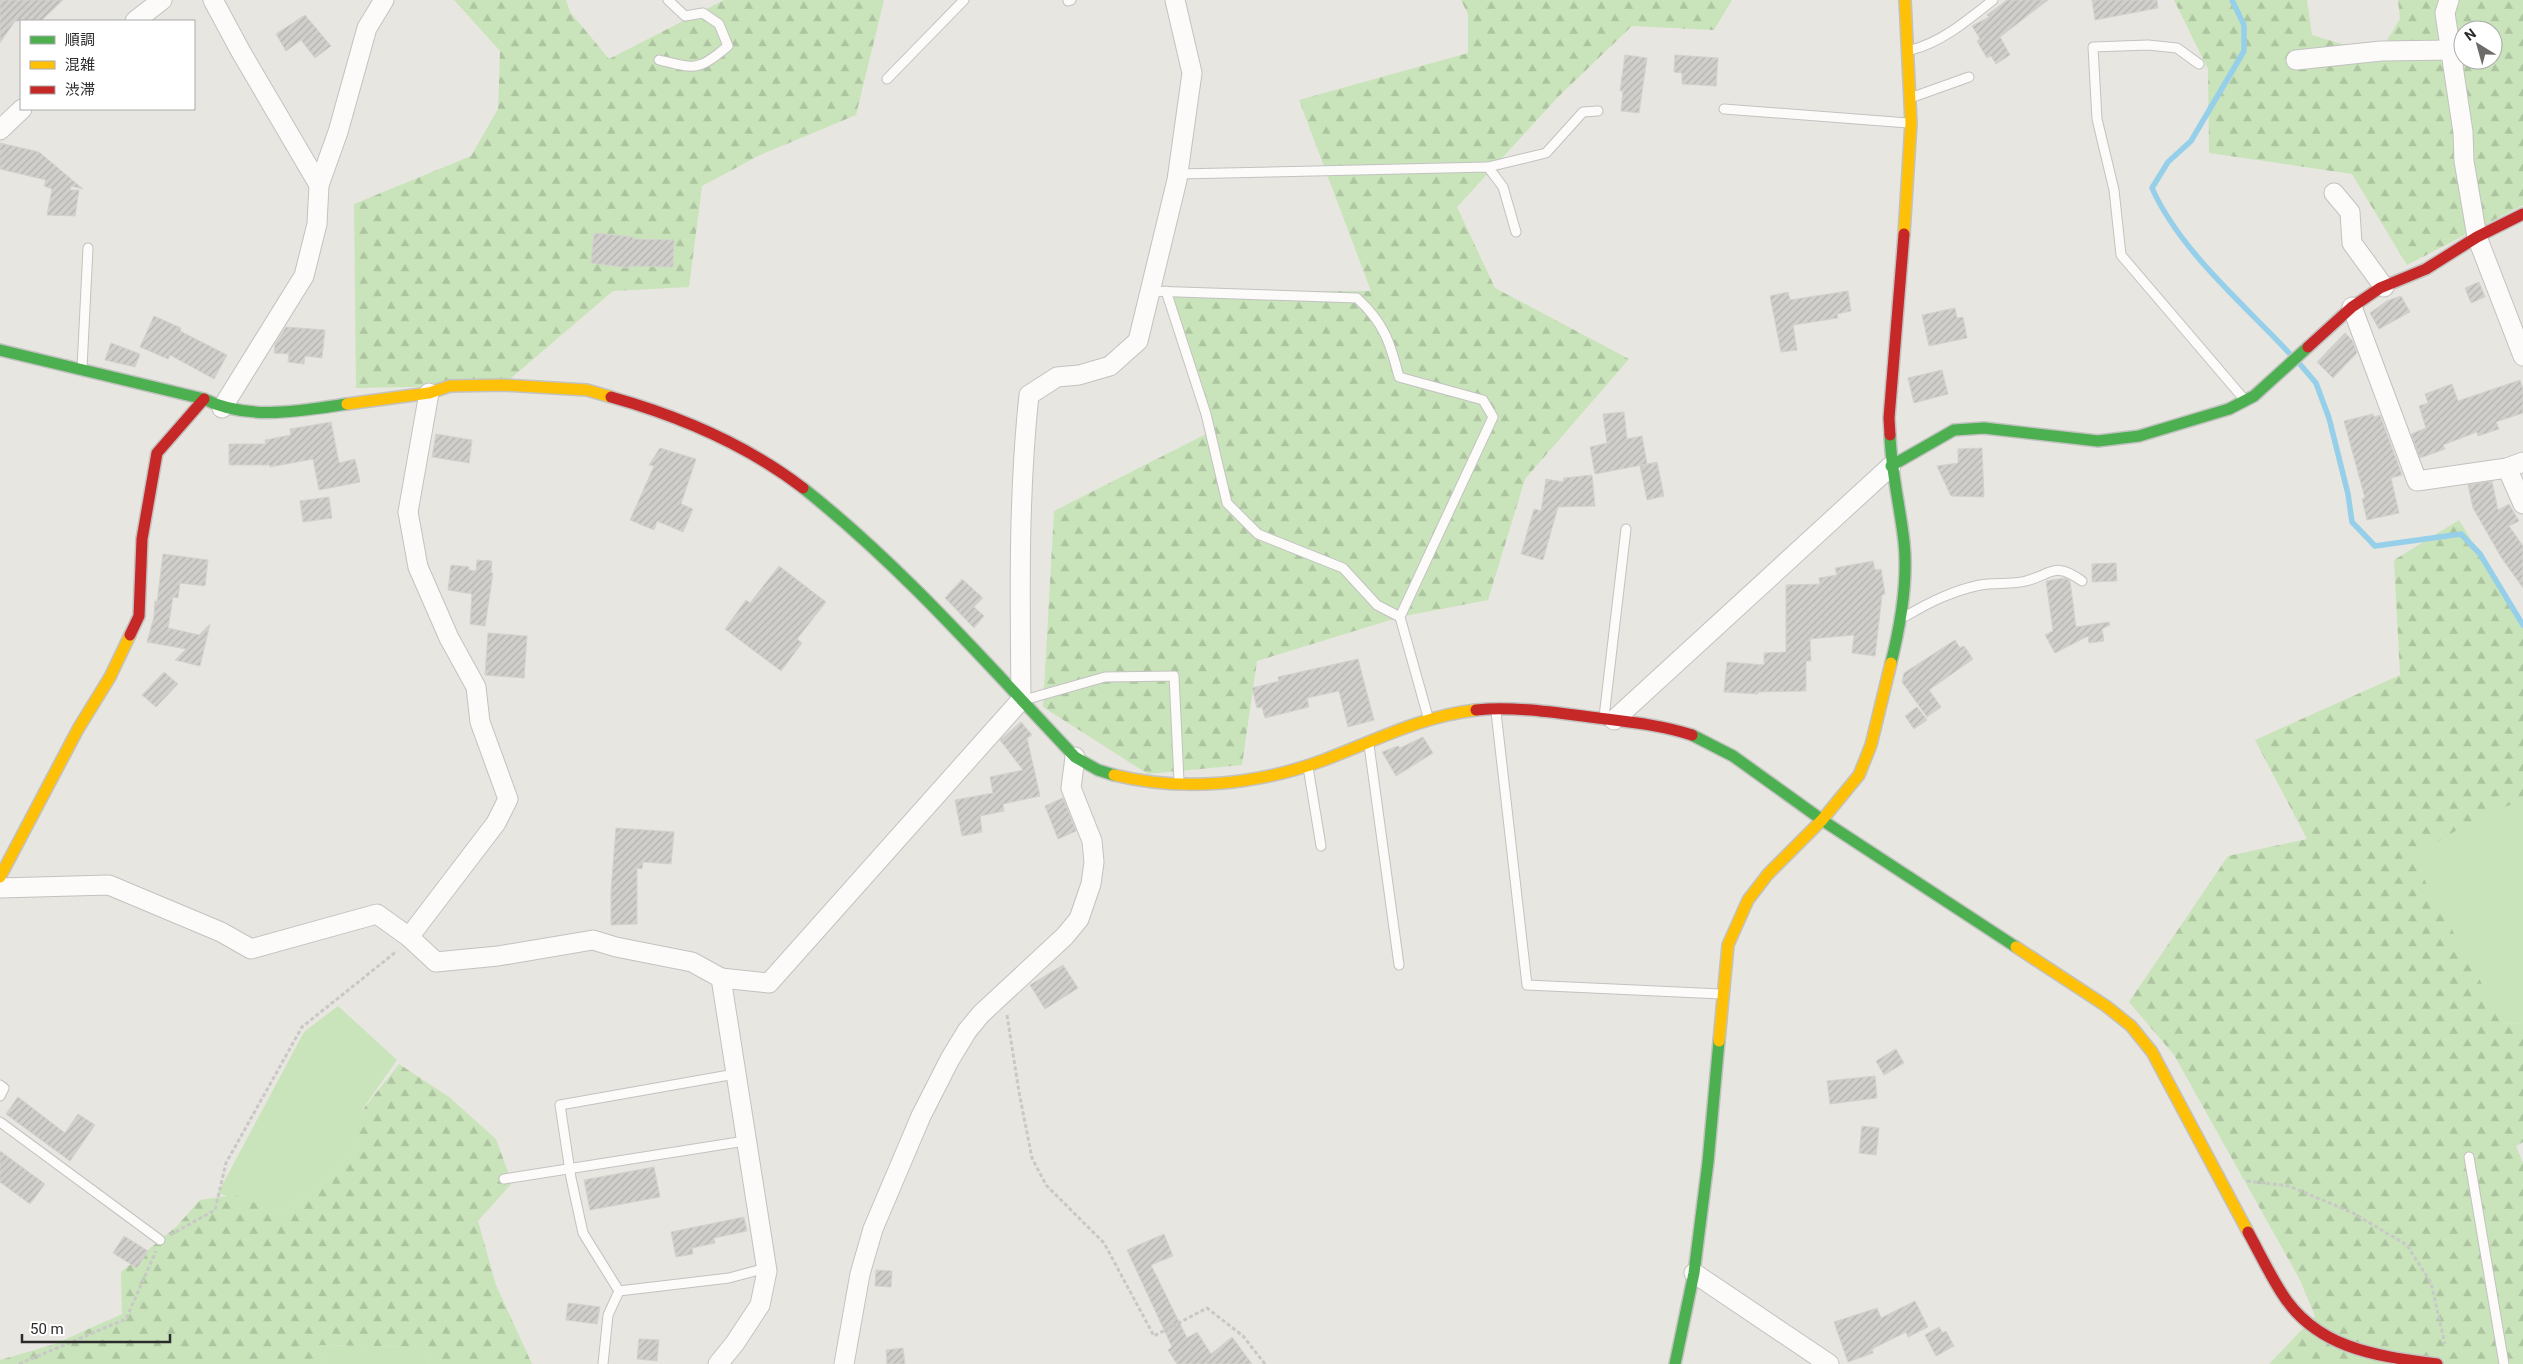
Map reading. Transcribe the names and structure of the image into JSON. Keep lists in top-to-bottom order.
{
  "legend": ["順調", "混雑", "渋滞"],
  "scale_bar": "50 m",
  "north": "top left"
}
